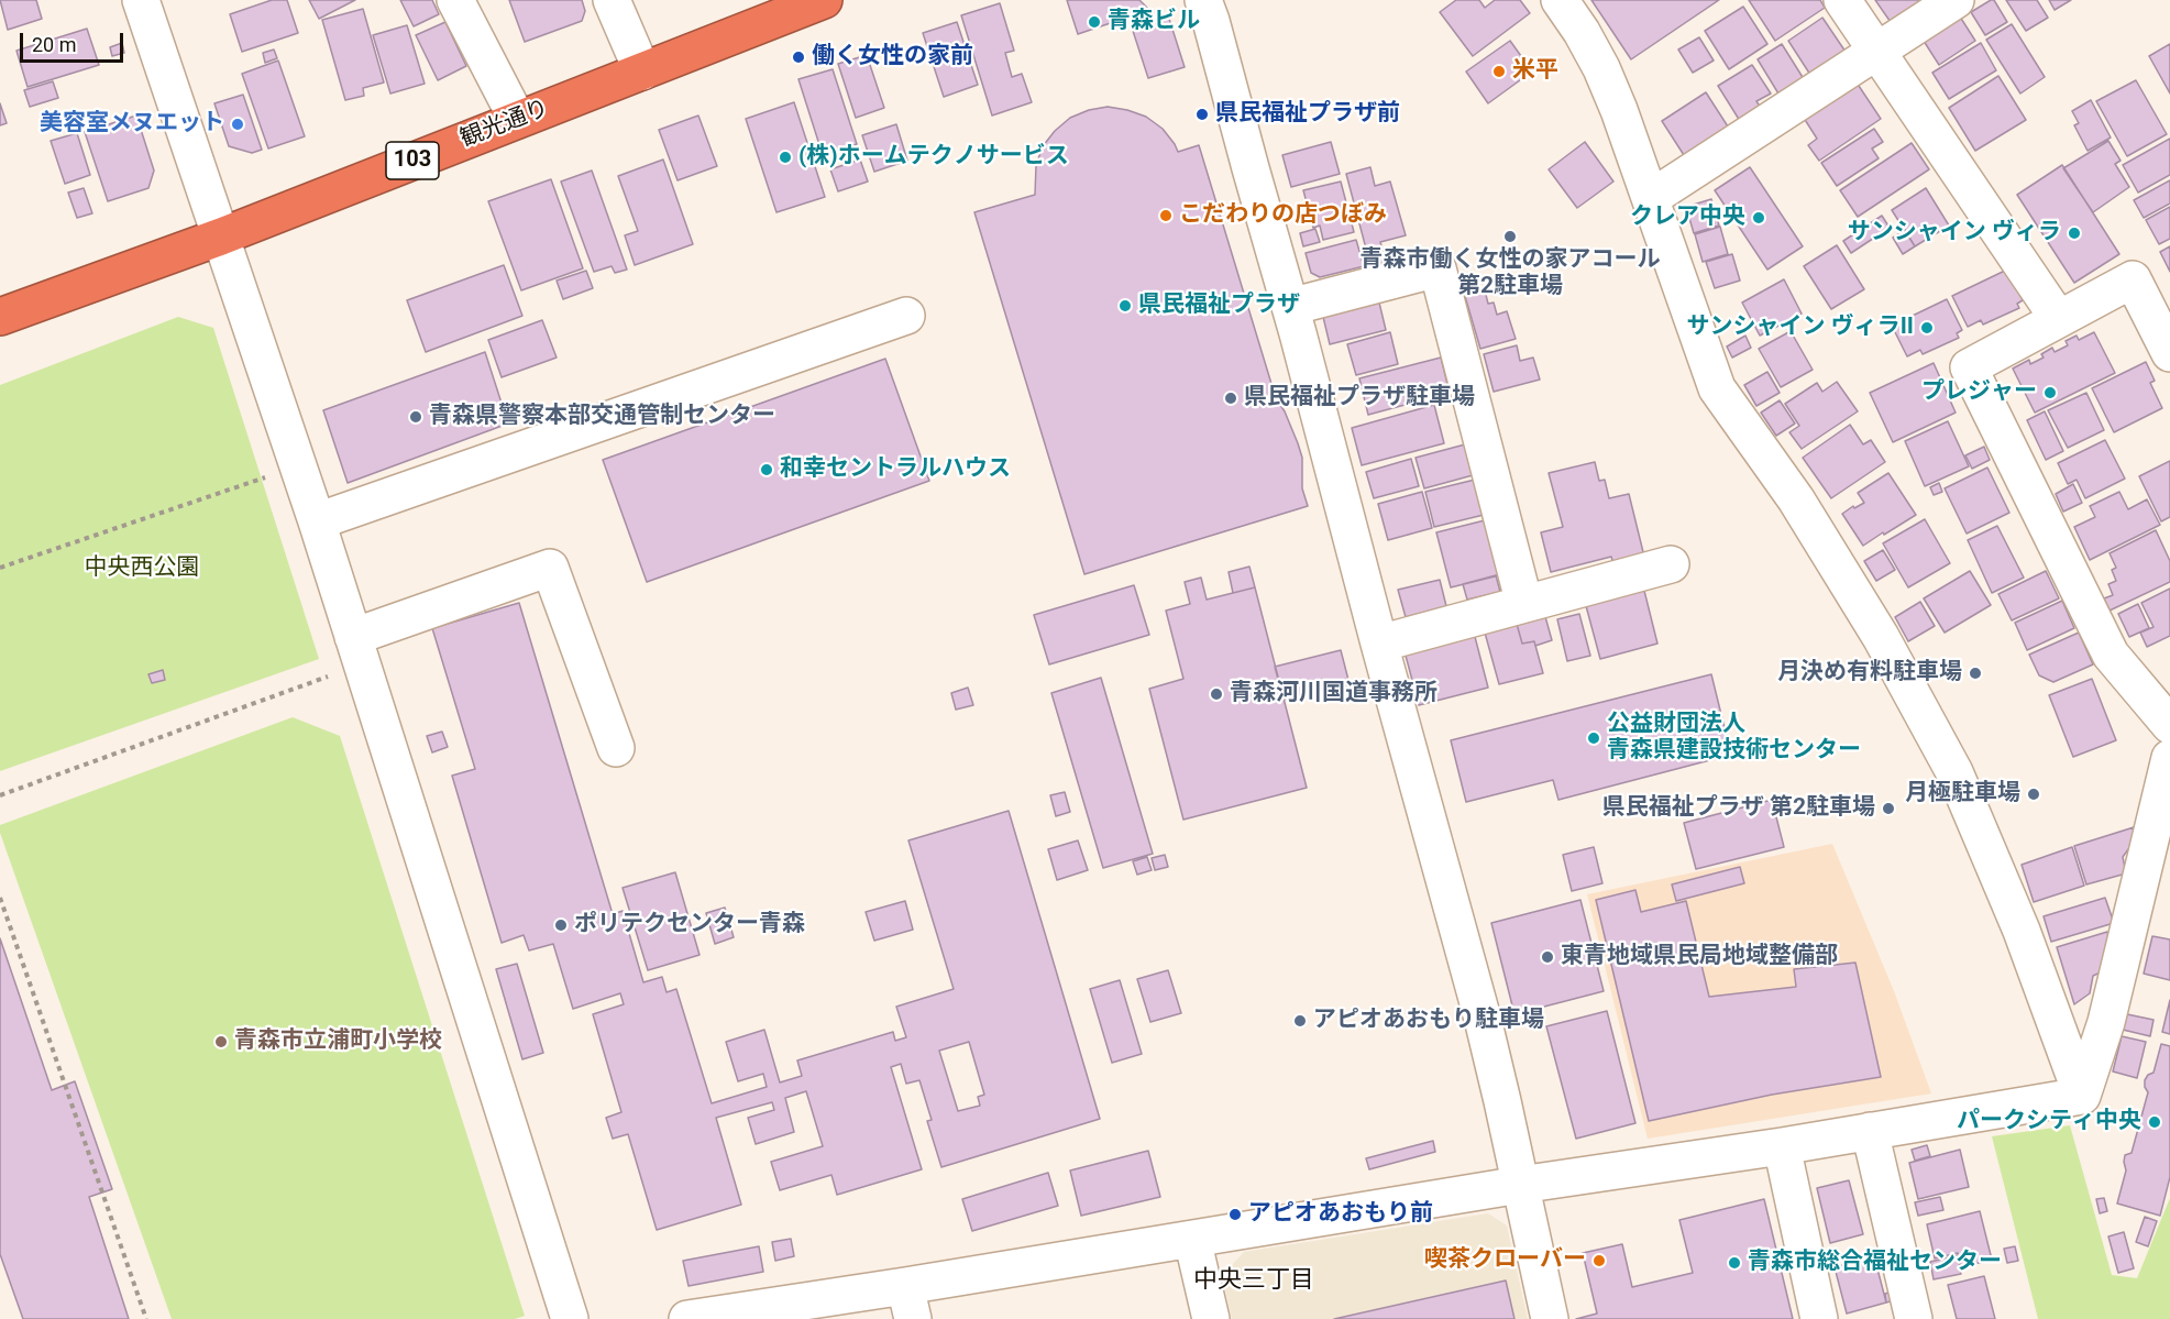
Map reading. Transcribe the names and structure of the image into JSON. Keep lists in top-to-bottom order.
{
  "streets": {
    "highway": ["観光通り", "103"]
  },
  "districts": ["中央三丁目"],
  "parks": ["中央西公園"],
  "places": [
    "青森ビル",
    "働く女性の家前",
    "米平",
    "県民福祉プラザ前",
    "美容室メヌエット",
    "(株)ホームテクノサービス",
    "こだわりの店つぼみ",
    "クレア中央",
    "サンシャイン ヴィラ",
    "青森市働く女性の家アコール 第2駐車場",
    "県民福祉プラザ",
    "サンシャイン ヴィラII",
    "プレジャー",
    "県民福祉プラザ駐車場",
    "青森県警察本部交通管制センター",
    "和幸セントラルハウス",
    "月決め有料駐車場",
    "青森河川国道事務所",
    "公益財団法人 青森県建設技術センター",
    "月極駐車場",
    "県民福祉プラザ 第2駐車場",
    "ポリテクセンター青森",
    "東青地域県民局地域整備部",
    "アピオあおもり駐車場",
    "青森市立浦町小学校",
    "パークシティ中央",
    "アピオあおもり前",
    "喫茶クローバー",
    "青森市総合福祉センター"
  ],
  "scale_bar": "20 m"
}
